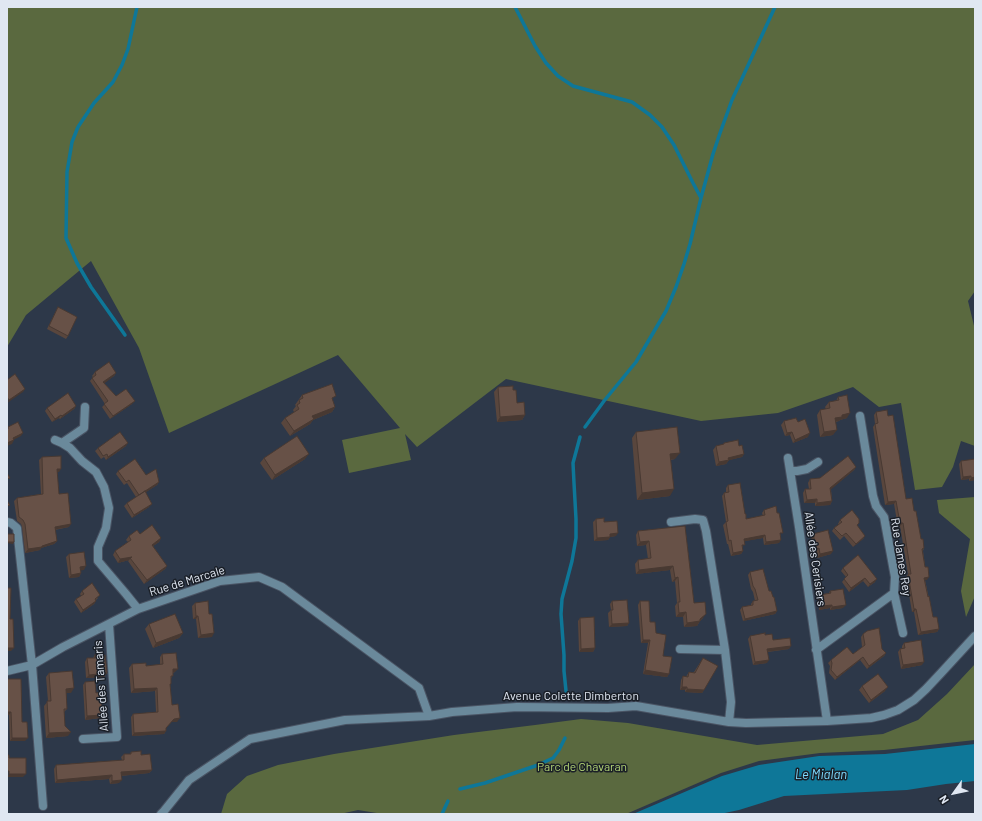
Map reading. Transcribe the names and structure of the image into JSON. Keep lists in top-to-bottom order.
{
  "streets": {
    "street": [
      "Rue James Rey",
      "Allée des Cerisiers",
      "Rue de Marcale",
      "Allée des Tamaris",
      "Avenue Colette Dimberton"
    ]
  },
  "crossings": [
    ["Allée des Cerisiers", "Avenue Colette Dimberton"],
    ["Rue de Marcale", "Allée des Tamaris"],
    ["Rue de Marcale", "Avenue Colette Dimberton"]
  ],
  "water": ["Le Mialan"],
  "parks": ["Parc de Chavaran"],
  "north": "bottom left"
}
